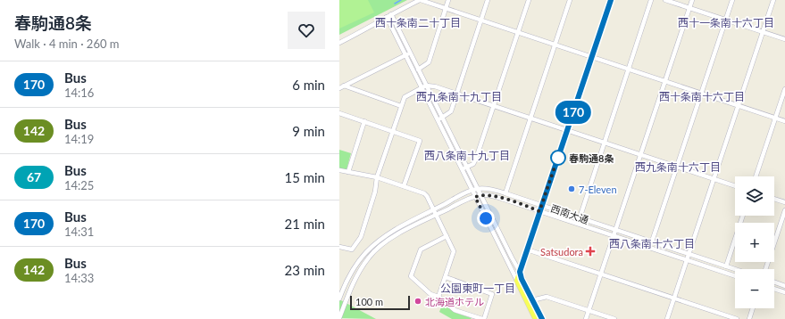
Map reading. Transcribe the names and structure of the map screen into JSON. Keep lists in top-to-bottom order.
{
  "streets": {
    "street": ["西南大通"]
  },
  "districts": [
    "西十条南二十丁目",
    "西十一条南十六丁目",
    "西九条南十九丁目",
    "西十条南十六丁目",
    "西八条南十九丁目",
    "西九条南十六丁目",
    "西八条南十六丁目",
    "公園東町一丁目"
  ],
  "places": {
    "other": ["春駒通8条", "7-Eleven", "北海道ホテル"],
    "health": ["Satsudora"]
  },
  "lines": ["bus line 170"],
  "scale_bar": "100 m",
  "page": {
    "heading": ["春駒通8条", "Walk · 4 min · 260 m"],
    "on_map": "170",
    "list": [
      {
        "mark": "170",
        "name": "Bus",
        "note": "14:16",
        "value": "6 min"
      },
      {
        "mark": "142",
        "name": "Bus",
        "note": "14:19",
        "value": "9 min"
      },
      {
        "mark": "67",
        "name": "Bus",
        "note": "14:25",
        "value": "15 min"
      },
      {
        "mark": "170",
        "name": "Bus",
        "note": "14:31",
        "value": "21 min"
      },
      {
        "mark": "142",
        "name": "Bus",
        "note": "14:33",
        "value": "23 min"
      }
    ],
    "map_buttons": ["+", "−"],
    "scale": "100 m"
  }
}
